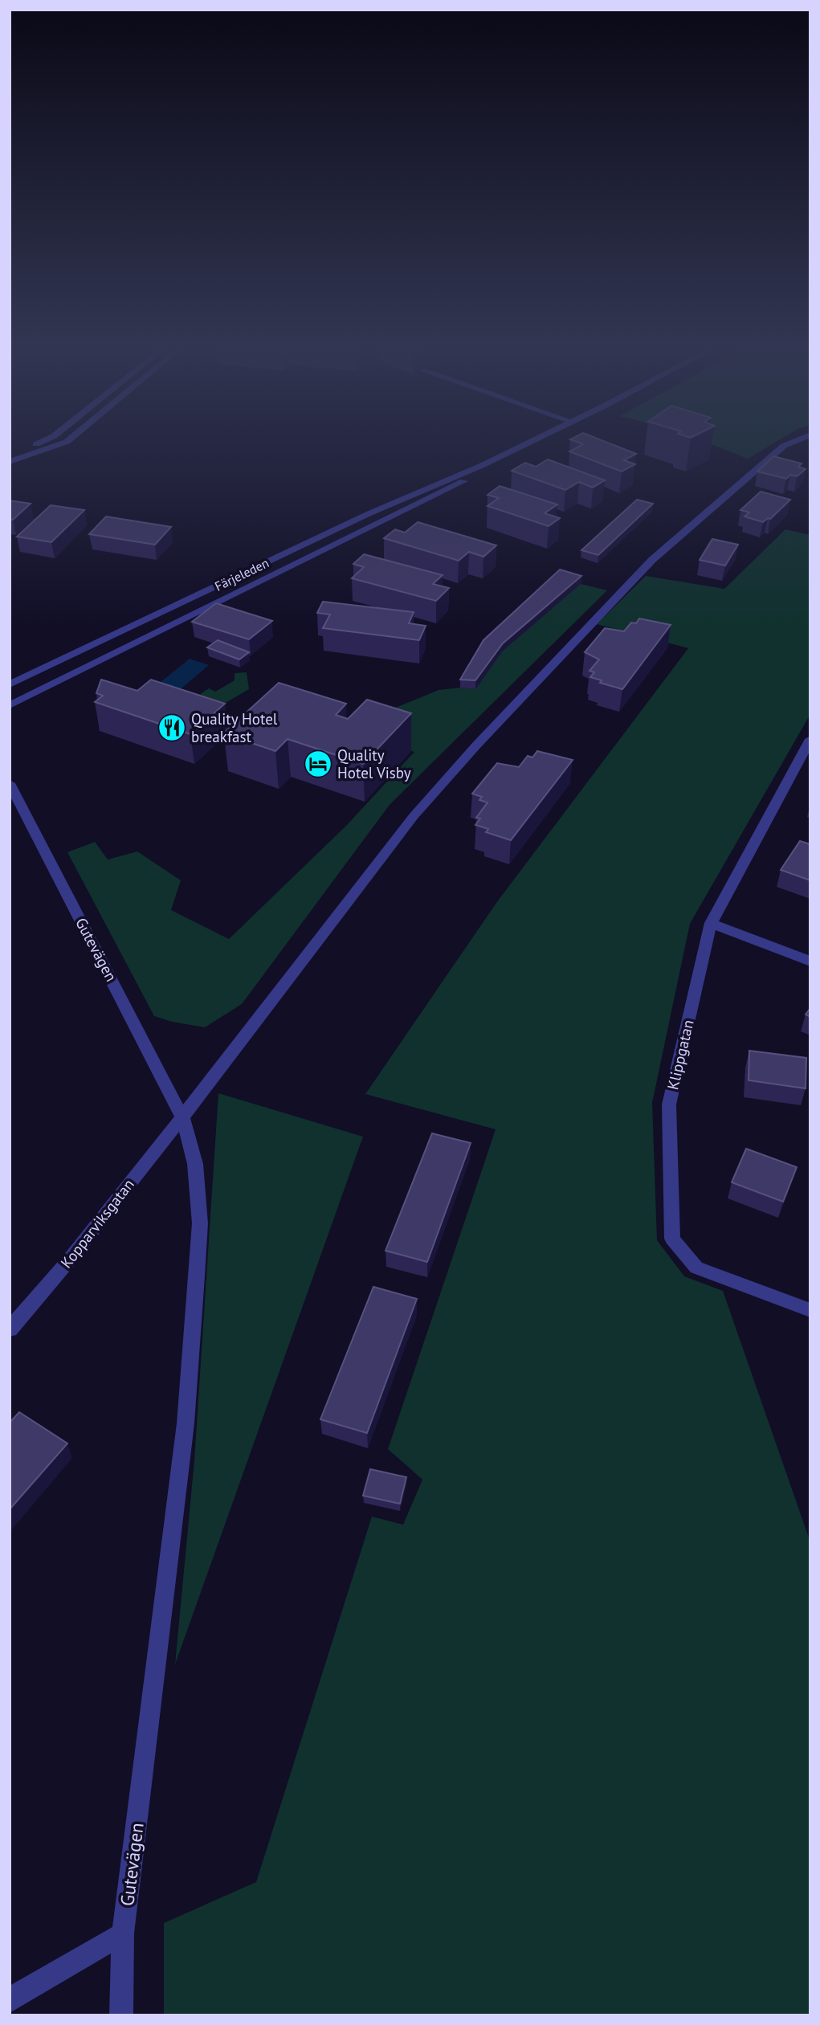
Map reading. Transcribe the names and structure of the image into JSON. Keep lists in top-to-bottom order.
{
  "streets": {
    "street": [
      "Färjeleden",
      "Gutevägen",
      "Klippgatan",
      "Kopparviksgatan"
    ]
  },
  "crossings": [
    ["Gutevägen", "Kopparviksgatan"]
  ],
  "places": {
    "restaurant": ["Quality Hotel breakfast"],
    "hotel": ["Quality Hotel Visby"]
  }
}
